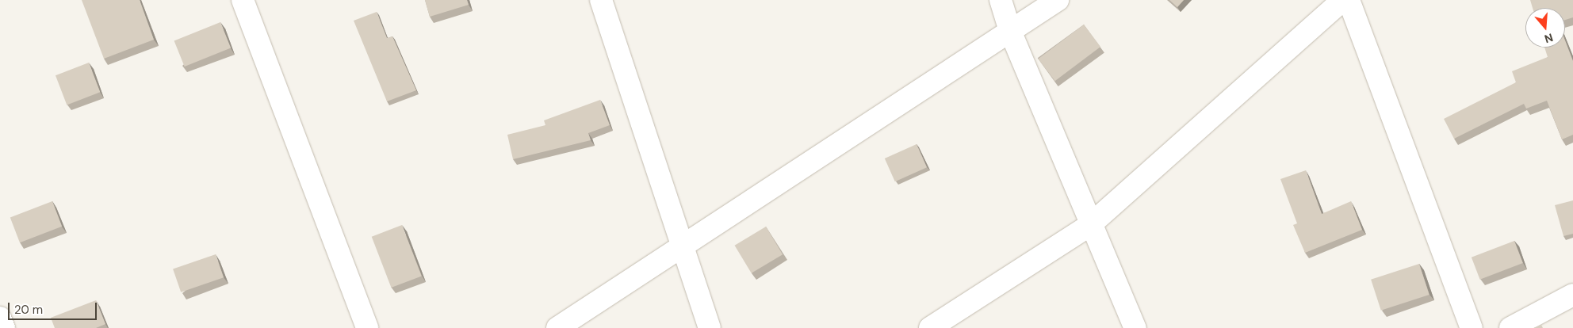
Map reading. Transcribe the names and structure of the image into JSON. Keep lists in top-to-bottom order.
{
  "scale_bar": "20 m",
  "north": "bottom"
}
